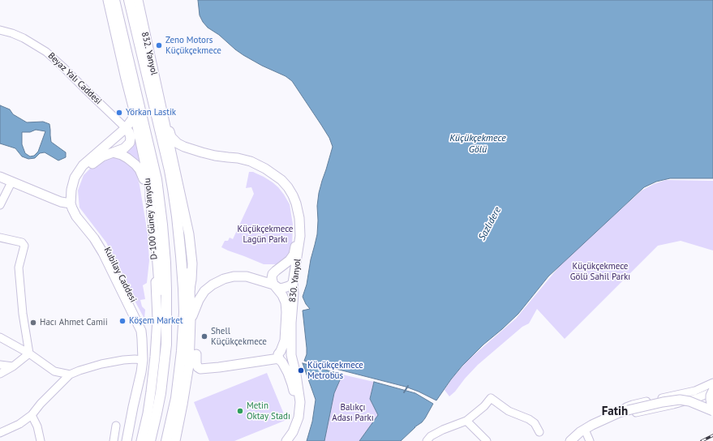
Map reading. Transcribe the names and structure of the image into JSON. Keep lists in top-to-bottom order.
{
  "streets": {
    "main road": [
      "832. Yanyol",
      "D-100 Güney Yanyolu",
      "Kubilay Caddesi",
      "830. Yanyol"
    ],
    "street": ["Beyaz Yalı Caddesi"]
  },
  "crossings": [
    ["832. Yanyol", "830. Yanyol"],
    ["Beyaz Yalı Caddesi", "Kubilay Caddesi"]
  ],
  "districts": ["Fatih"],
  "water": ["Küçükçekmece Gölü", "Sazlıdere"],
  "parks": ["Küçükçekmece Lagün Parkı", "Küçükçekmece Gölü Sahil Parkı", "Balıkçı Adası Parkı"],
  "places": [
    "Zeno Motors Küçükçekmece",
    "Yörkan Lastik",
    "Köşem Market",
    "Hacı Ahmet Camii",
    "Shell Küçükçekmece",
    "Küçükçekmece Metrobüs",
    "Metin Oktay Stadı"
  ]
}
